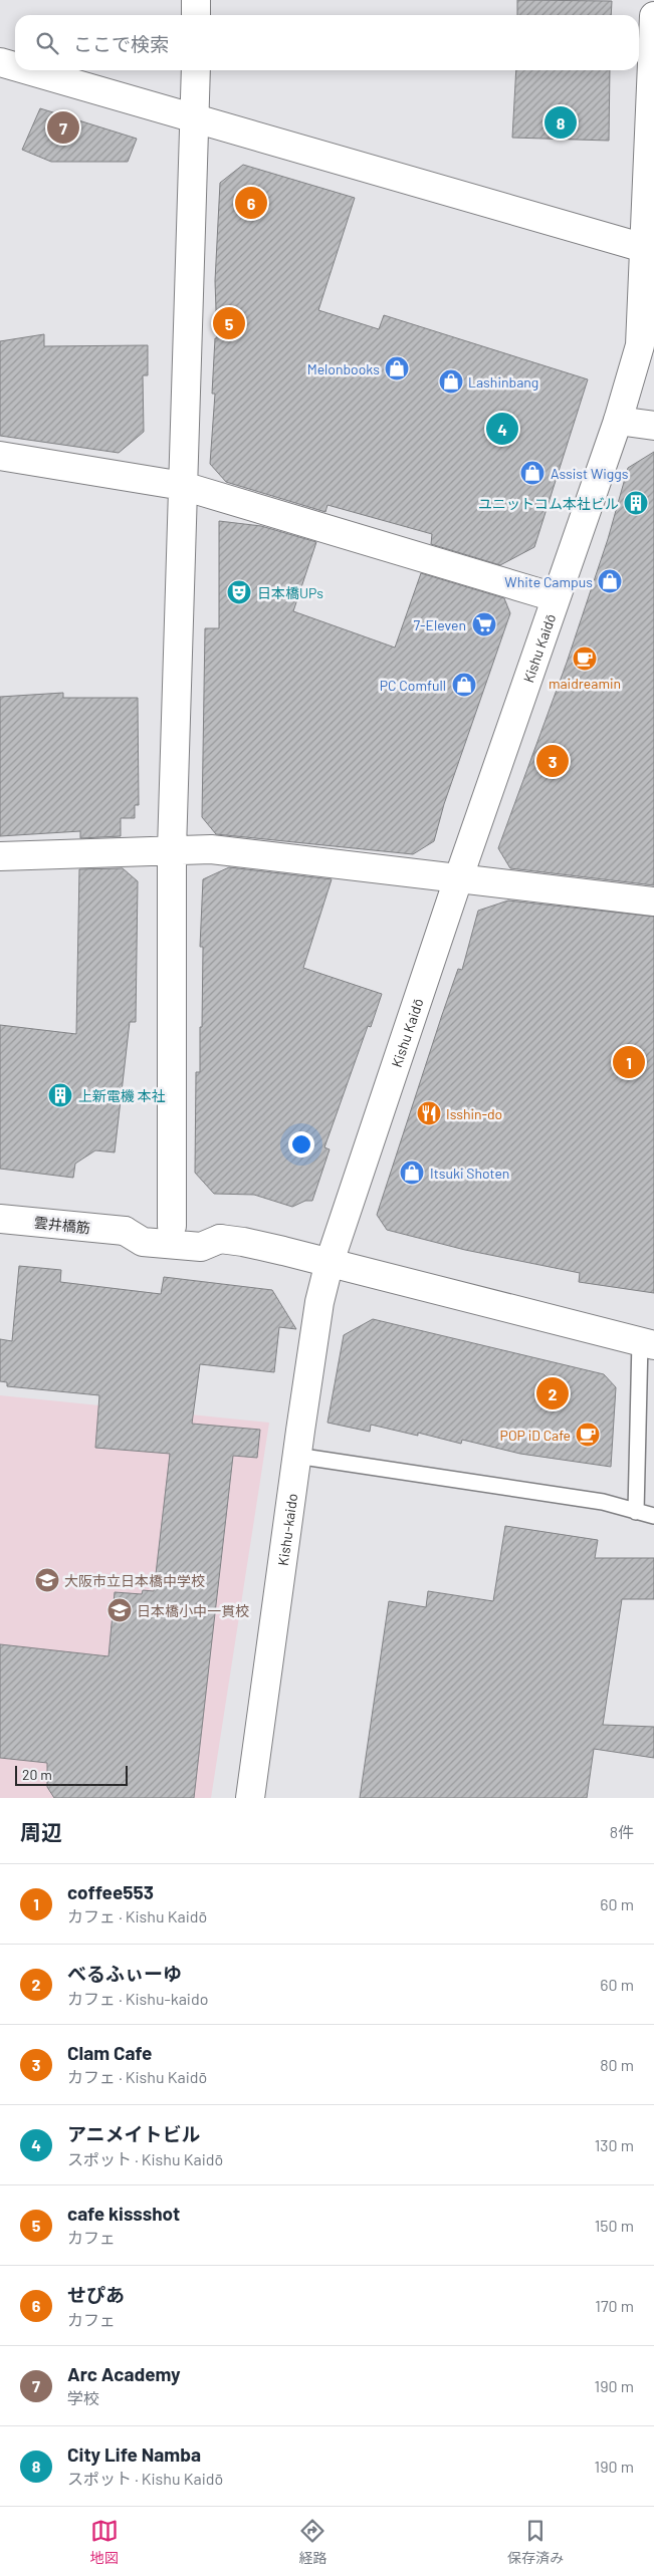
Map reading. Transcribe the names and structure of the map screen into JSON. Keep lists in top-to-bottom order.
{
  "streets": {
    "street": ["Kishu Kaidō", "雲井橋筋", "Kishu-kaido"]
  },
  "crossings": [
    ["Kishu Kaidō", "Kishu-kaido"]
  ],
  "places": {
    "shop": [
      "Melonbooks",
      "Lashinbang",
      "Assist Wiggs",
      "White Campus",
      "PC Comfull",
      "Itsuki Shoten"
    ],
    "building": ["ユニットコム本社ビル", "上新電機 本社"],
    "theatre": ["日本橋UPs"],
    "supermarket": ["7-Eleven"],
    "cafe": ["maidreamin", "POP iD Cafe"],
    "restaurant": ["Isshin-do"],
    "school or university": ["大阪市立日本橋中学校", "日本橋小中一貫校"]
  },
  "scale_bar": "20 m",
  "page": {
    "search": "ここで検索",
    "pins": [
      "8",
      "7",
      "6",
      "5",
      "4",
      "3",
      "1",
      "2"
    ],
    "scale": "20 m",
    "heading": ["周辺", "8件"],
    "list": [
      {
        "mark": "1",
        "name": "coffee553",
        "note": "カフェ · Kishu Kaidō",
        "value": "60 m"
      },
      {
        "mark": "2",
        "name": "べるふぃーゆ",
        "note": "カフェ · Kishu-kaido",
        "value": "60 m"
      },
      {
        "mark": "3",
        "name": "Clam Cafe",
        "note": "カフェ · Kishu Kaidō",
        "value": "80 m"
      },
      {
        "mark": "4",
        "name": "アニメイトビル",
        "note": "スポット · Kishu Kaidō",
        "value": "130 m"
      },
      {
        "mark": "5",
        "name": "cafe kissshot",
        "note": "カフェ",
        "value": "150 m"
      },
      {
        "mark": "6",
        "name": "せぴあ",
        "note": "カフェ",
        "value": "170 m"
      },
      {
        "mark": "7",
        "name": "Arc Academy",
        "note": "学校",
        "value": "190 m"
      },
      {
        "mark": "8",
        "name": "City Life Namba",
        "note": "スポット · Kishu Kaidō",
        "value": "190 m"
      }
    ],
    "nav": ["地図", "経路", "保存済み"]
  }
}
